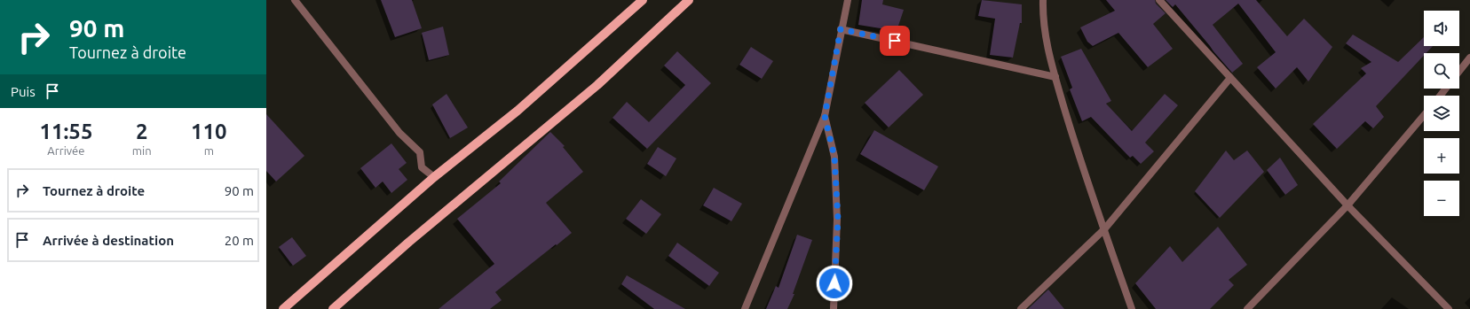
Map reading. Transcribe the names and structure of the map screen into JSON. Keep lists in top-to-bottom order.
{
  "page": {
    "turn": ["90 m", "Tournez à droite"],
    "map_buttons": ["+", "−"],
    "then": "Puis",
    "eta": [
      "11:55",
      "Arrivée",
      "2",
      "min",
      "110",
      "m"
    ],
    "list": [
      {
        "name": "Tournez à droite",
        "value": "90 m"
      },
      {
        "name": "Arrivée à destination",
        "value": "20 m"
      }
    ]
  }
}
